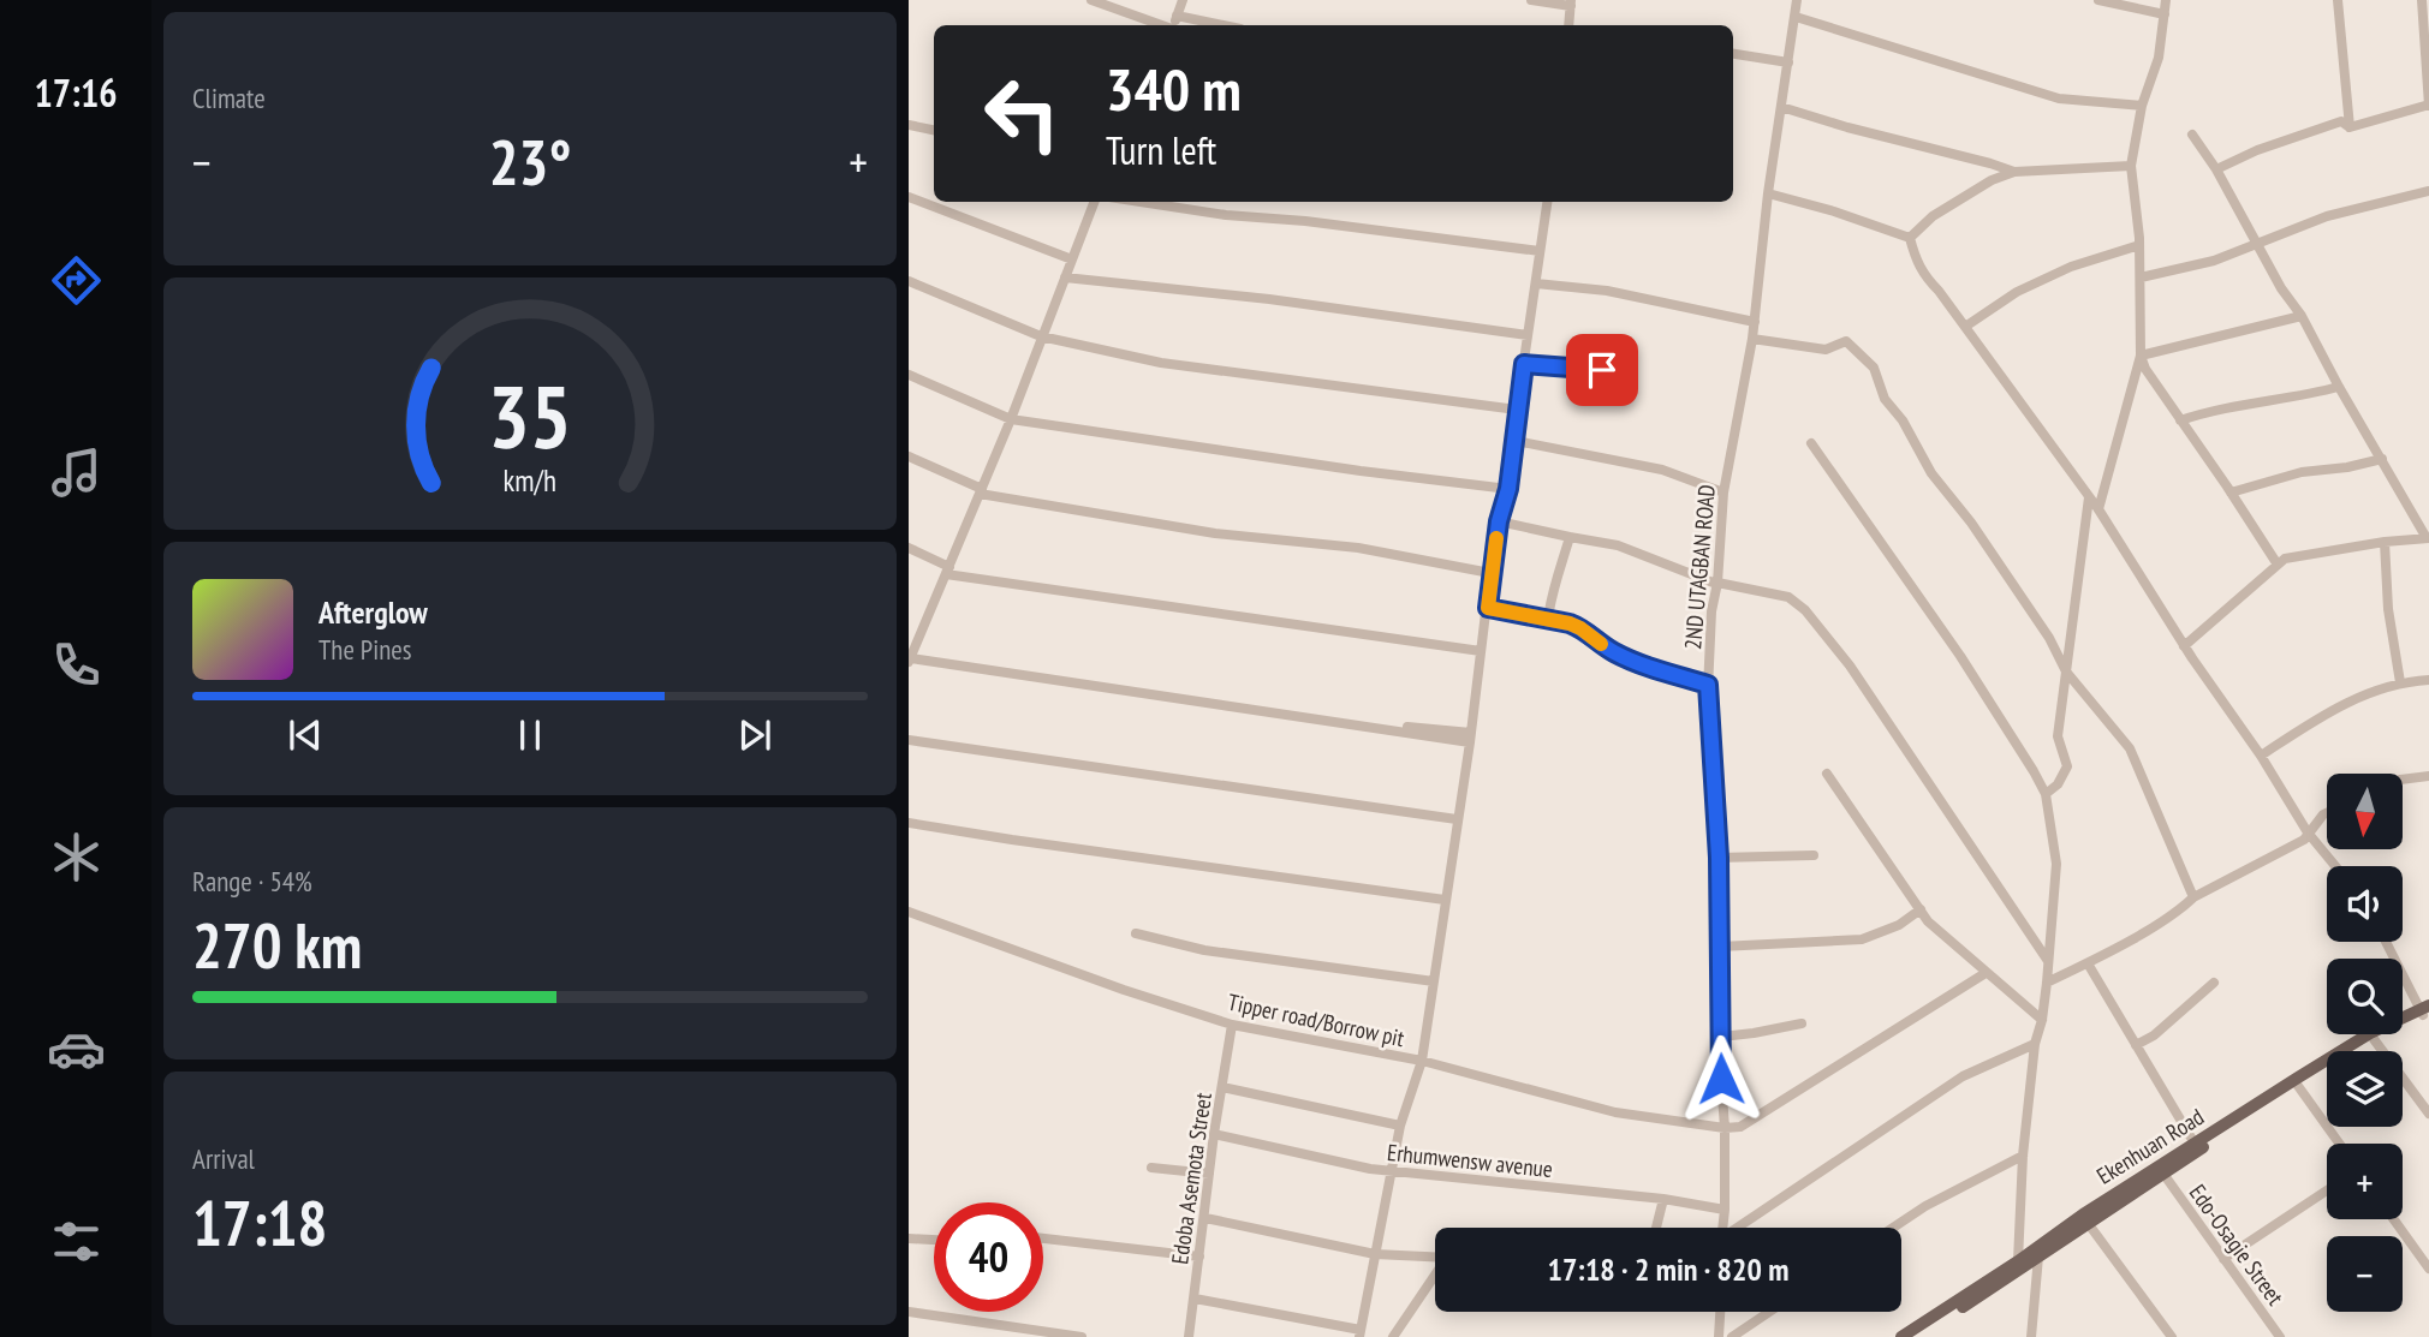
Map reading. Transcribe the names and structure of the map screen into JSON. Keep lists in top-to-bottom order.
{
  "streets": {
    "main road": ["Ekenhuan Road"],
    "street": [
      "2ND UTAGBAN ROAD",
      "Tipper road/Borrow pit",
      "Erhumwensw avenue",
      "Edoba Asemota Street",
      "Edo-Osagie Street"
    ]
  },
  "crossings": [
    ["2ND UTAGBAN ROAD", "Tipper road/Borrow pit"],
    ["2ND UTAGBAN ROAD", "Erhumwensw avenue"],
    ["Tipper road/Borrow pit", "Edoba Asemota Street"],
    ["Ekenhuan Road", "Edo-Osagie Street"],
    ["Erhumwensw avenue", "Edoba Asemota Street"]
  ],
  "north": "bottom",
  "page": {
    "tabs": "17:16",
    "tile": [
      "Climate",
      ["Range · 54%", "270 km"],
      ["Arrival", "17:18"]
    ],
    "turn": ["340 m", "Turn left"],
    "heat": ["−", "23°", "+"],
    "song": ["Afterglow", "The Pines"],
    "map_buttons": ["+", "−"],
    "limit": "40",
    "trip": "17:18 · 2 min · 820 m",
    "gauge": ["35", "km/h"]
  }
}
